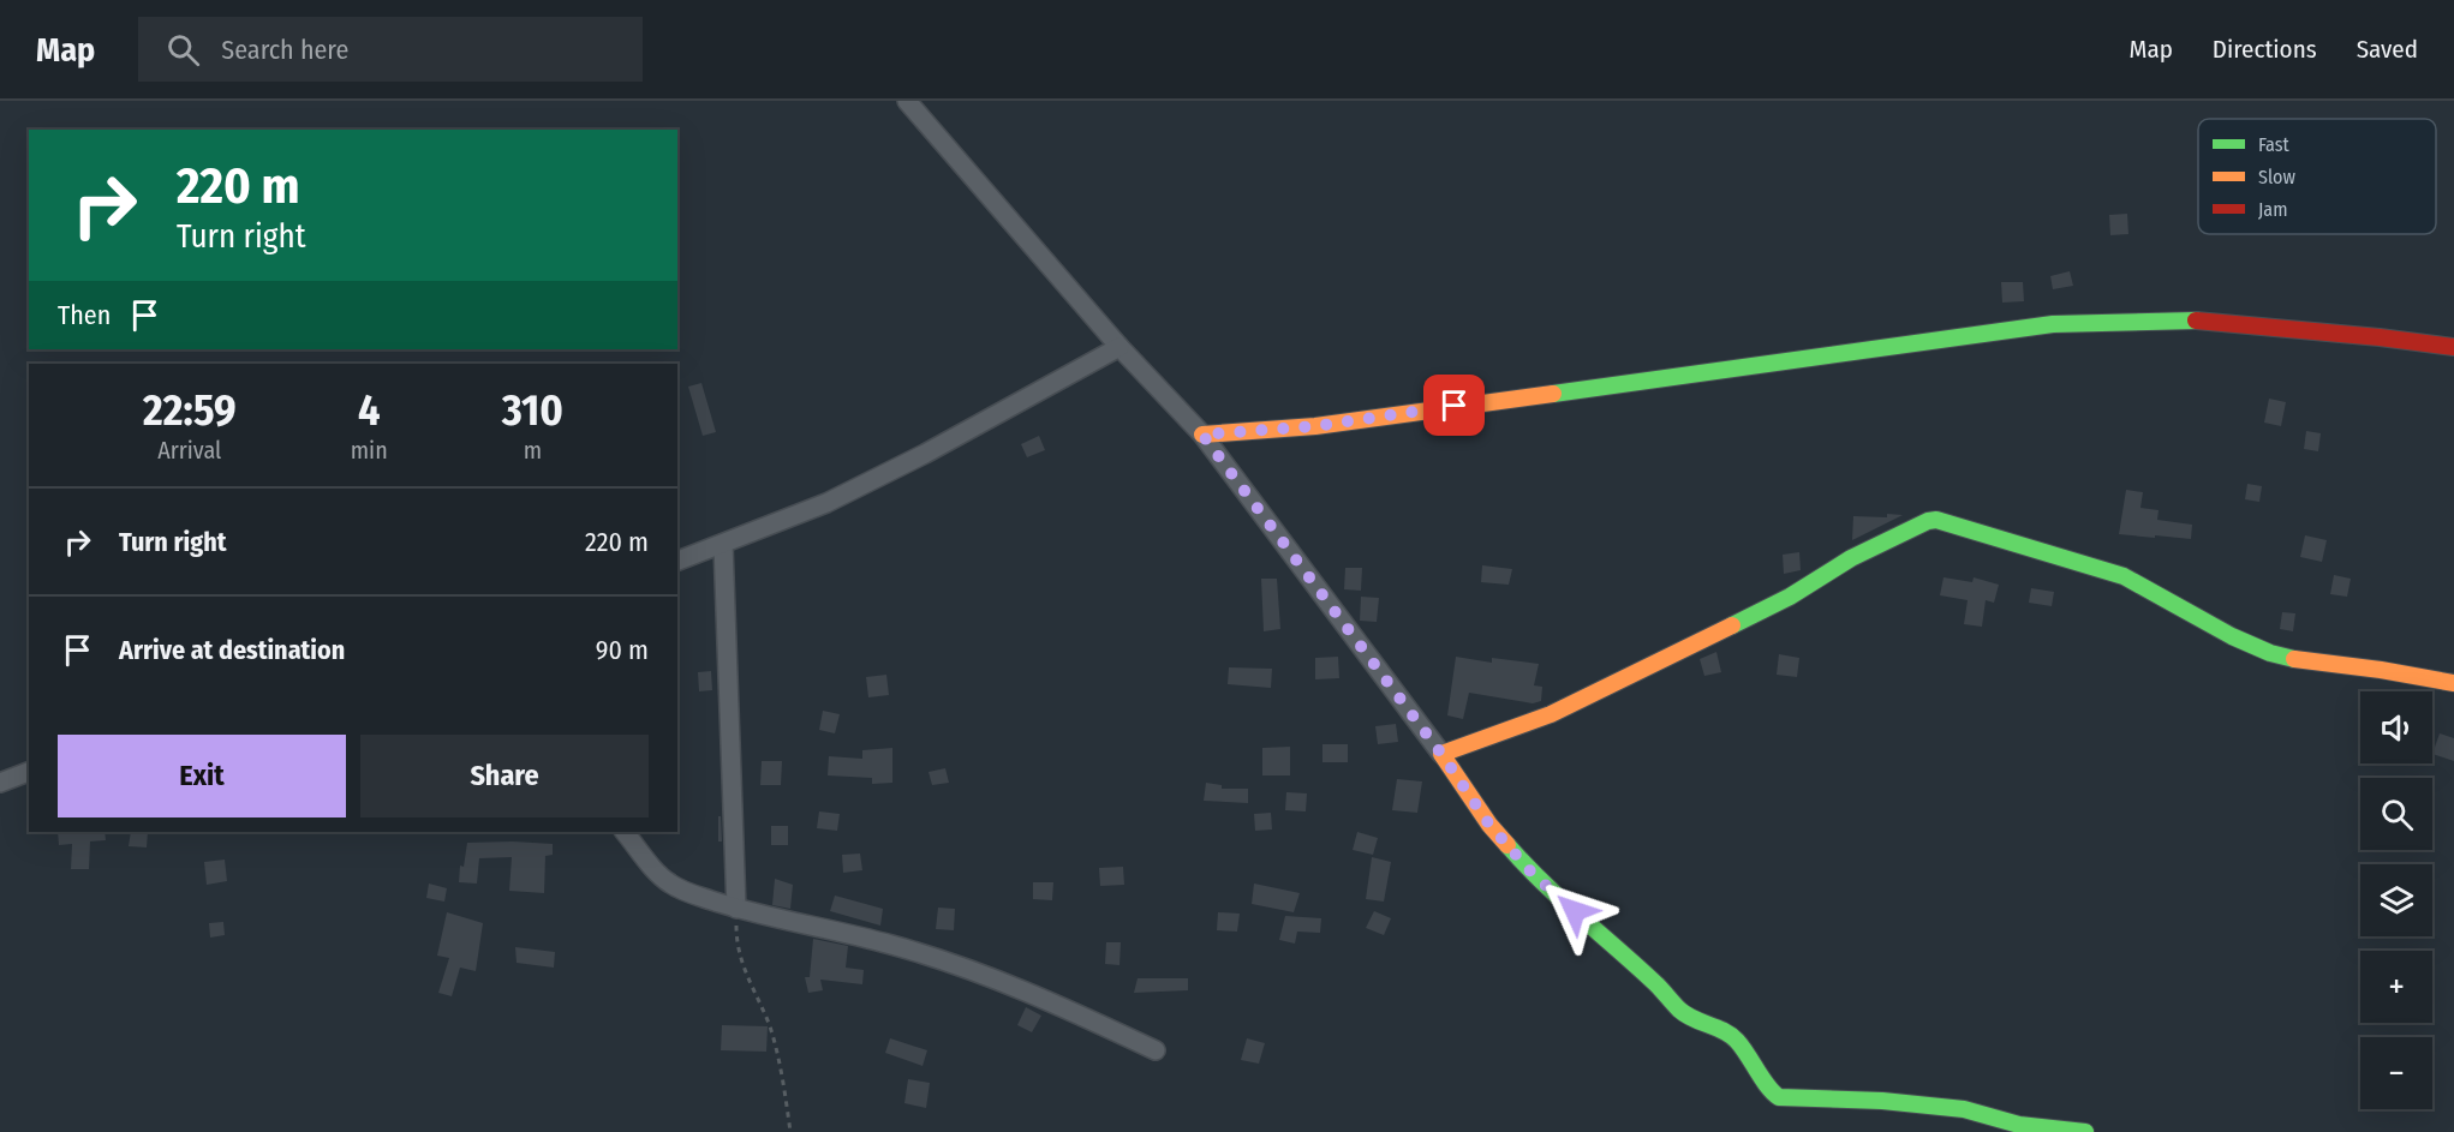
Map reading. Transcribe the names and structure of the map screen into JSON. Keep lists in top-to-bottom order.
{
  "legend": ["Fast", "Slow", "Jam"],
  "page": {
    "header": "Map",
    "search": "Search here",
    "nav": ["Map", "Directions", "Saved"],
    "turn": ["220 m", "Turn right"],
    "then": "Then",
    "eta": [
      "22:59",
      "Arrival",
      "4",
      "min",
      "310",
      "m"
    ],
    "list": [
      {
        "name": "Turn right",
        "value": "220 m"
      },
      {
        "name": "Arrive at destination",
        "value": "90 m"
      }
    ],
    "map_buttons": ["+", "−"],
    "buttons": ["Exit", "Share"]
  }
}
